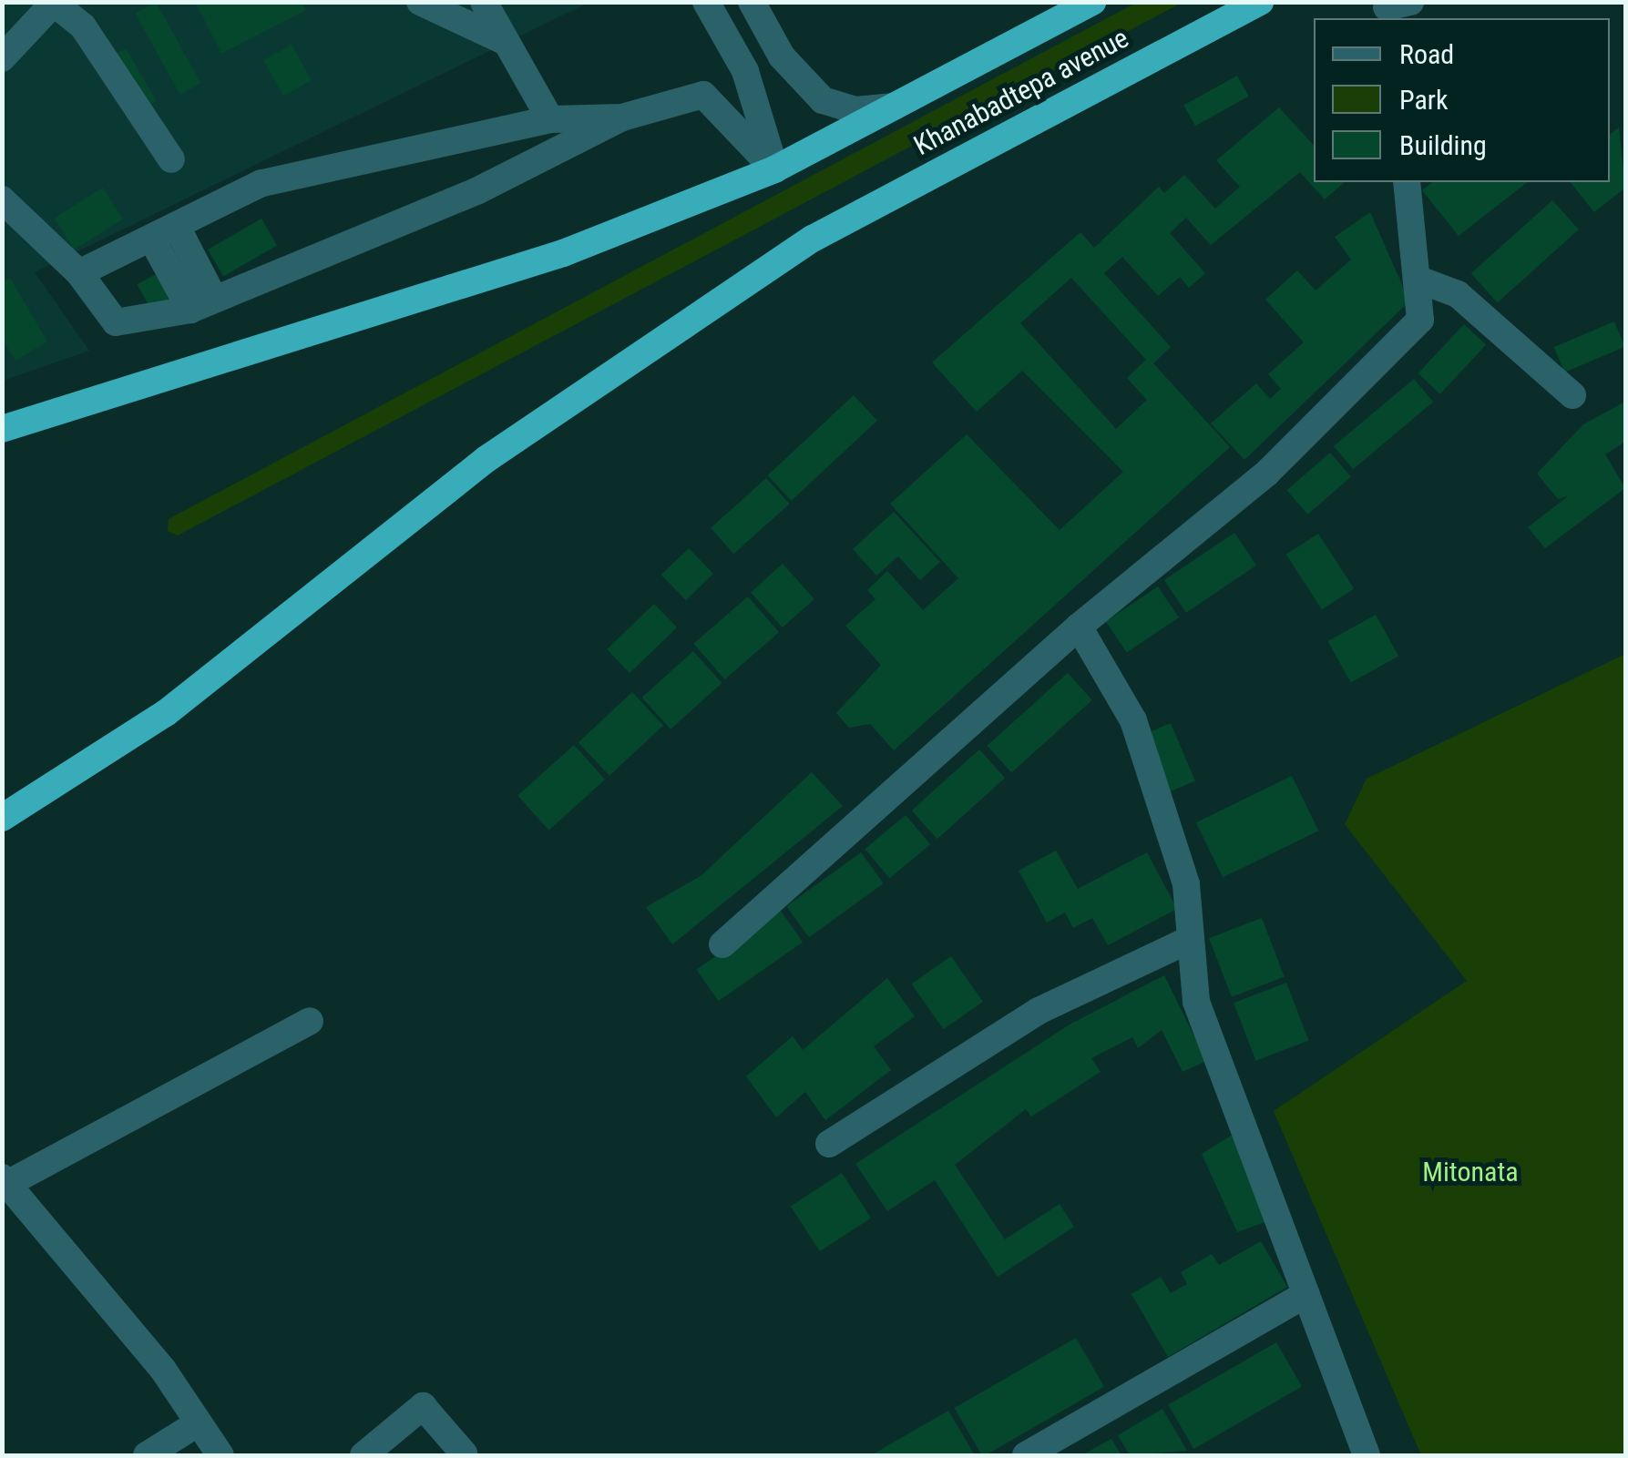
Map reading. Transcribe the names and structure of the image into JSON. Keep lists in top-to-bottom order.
{
  "streets": {
    "highway": ["Khanabadtepa avenue"]
  },
  "parks": ["Mitonata"],
  "legend": ["Road", "Park", "Building"]
}
